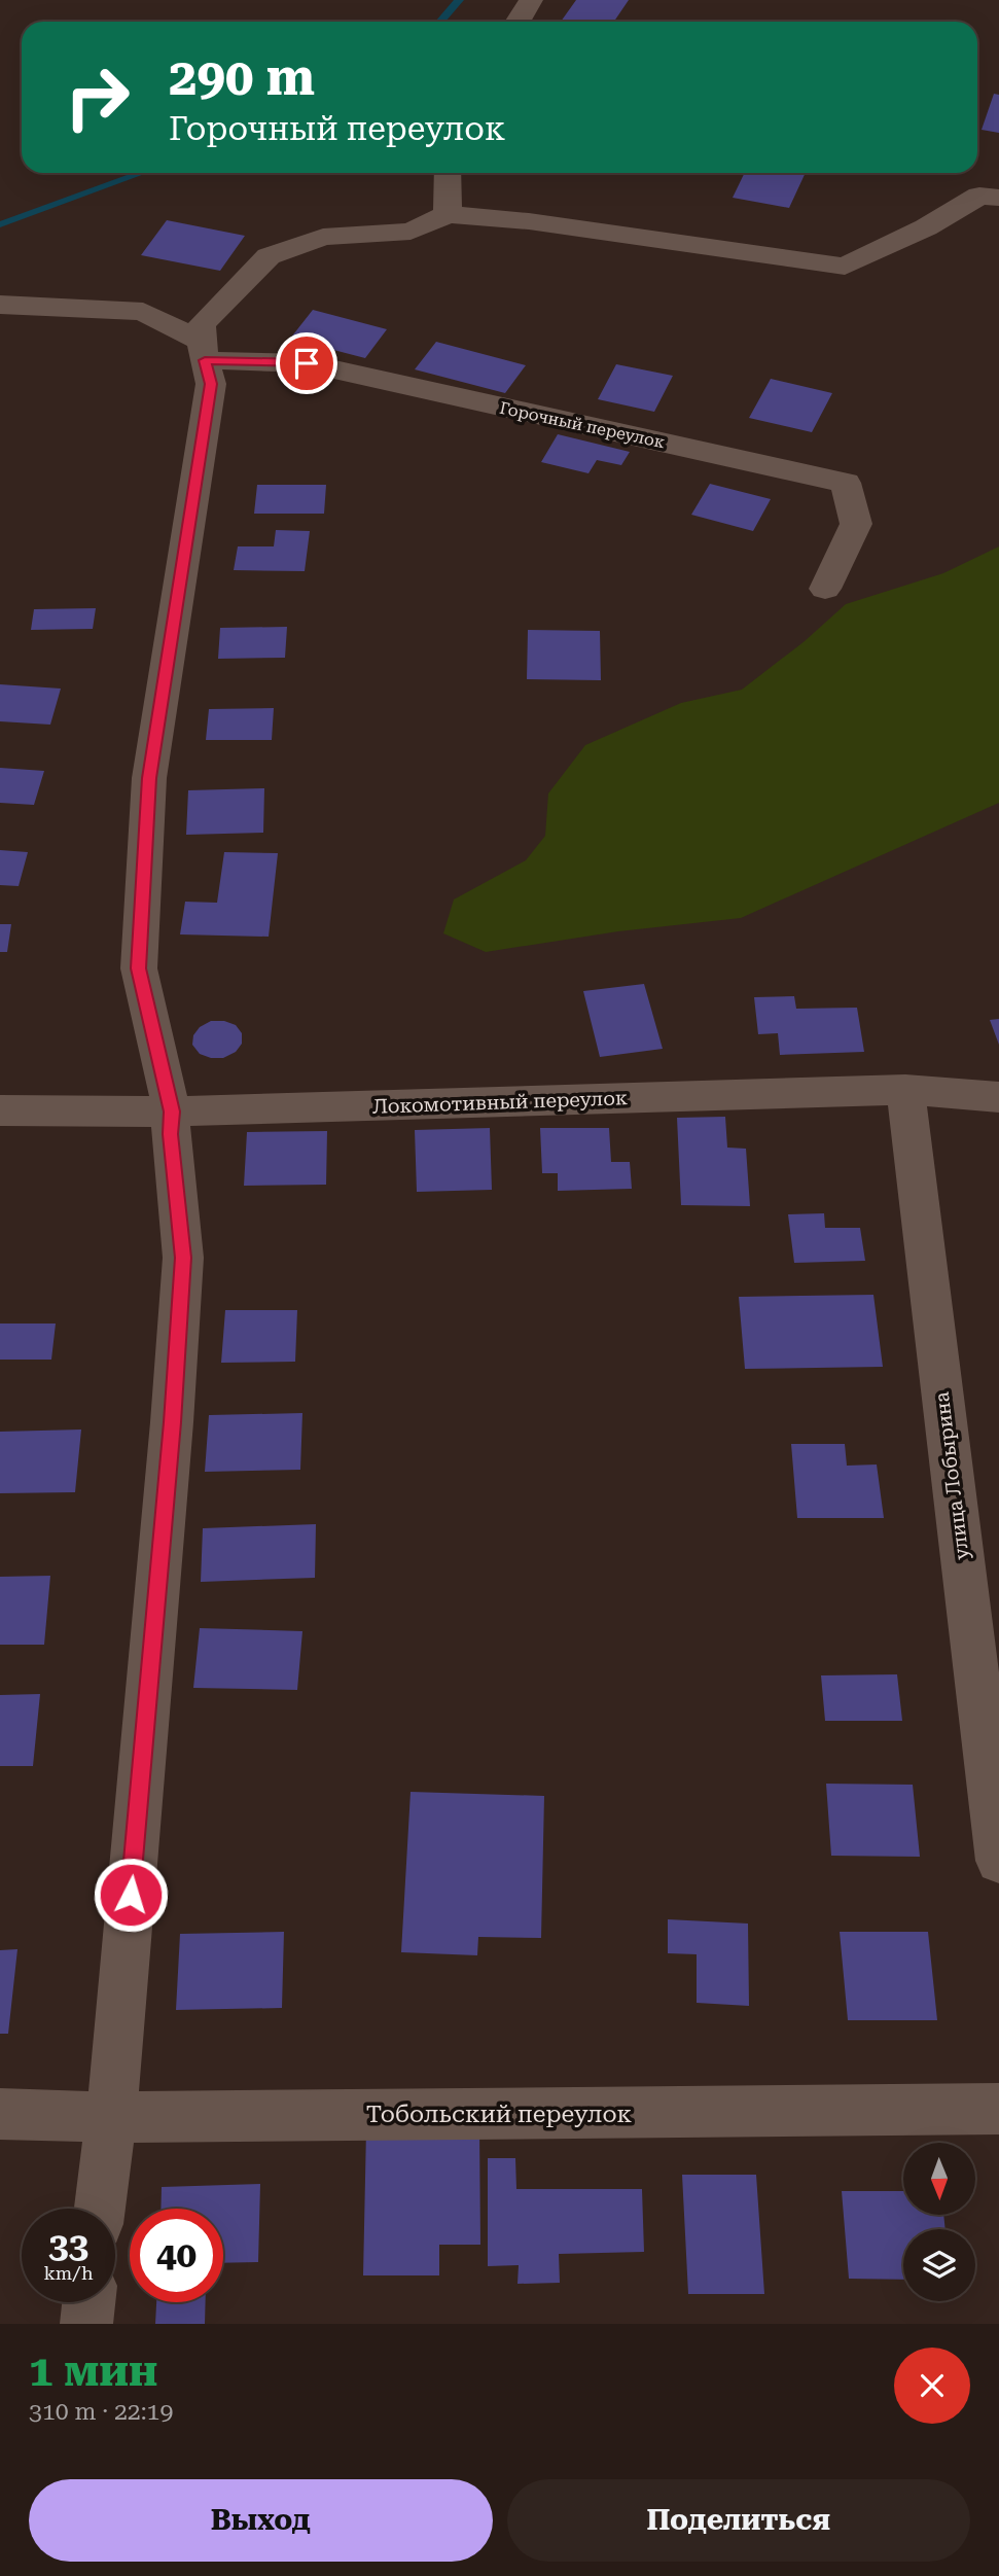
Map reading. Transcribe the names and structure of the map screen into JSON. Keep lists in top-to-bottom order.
{
  "streets": {
    "street": [
      "Горочный переулок",
      "Локомотивный переулок",
      "улица Лобырина",
      "Тобольский переулок"
    ]
  },
  "crossings": [
    ["Локомотивный переулок", "улица Лобырина"]
  ],
  "north": "bottom",
  "page": {
    "turn": ["290 m", "Горочный переулок"],
    "speed": "33 km/h",
    "limit": "40",
    "heading": ["1 мин", "310 m · 22:19"],
    "buttons": ["Выход", "Поделиться"]
  }
}
